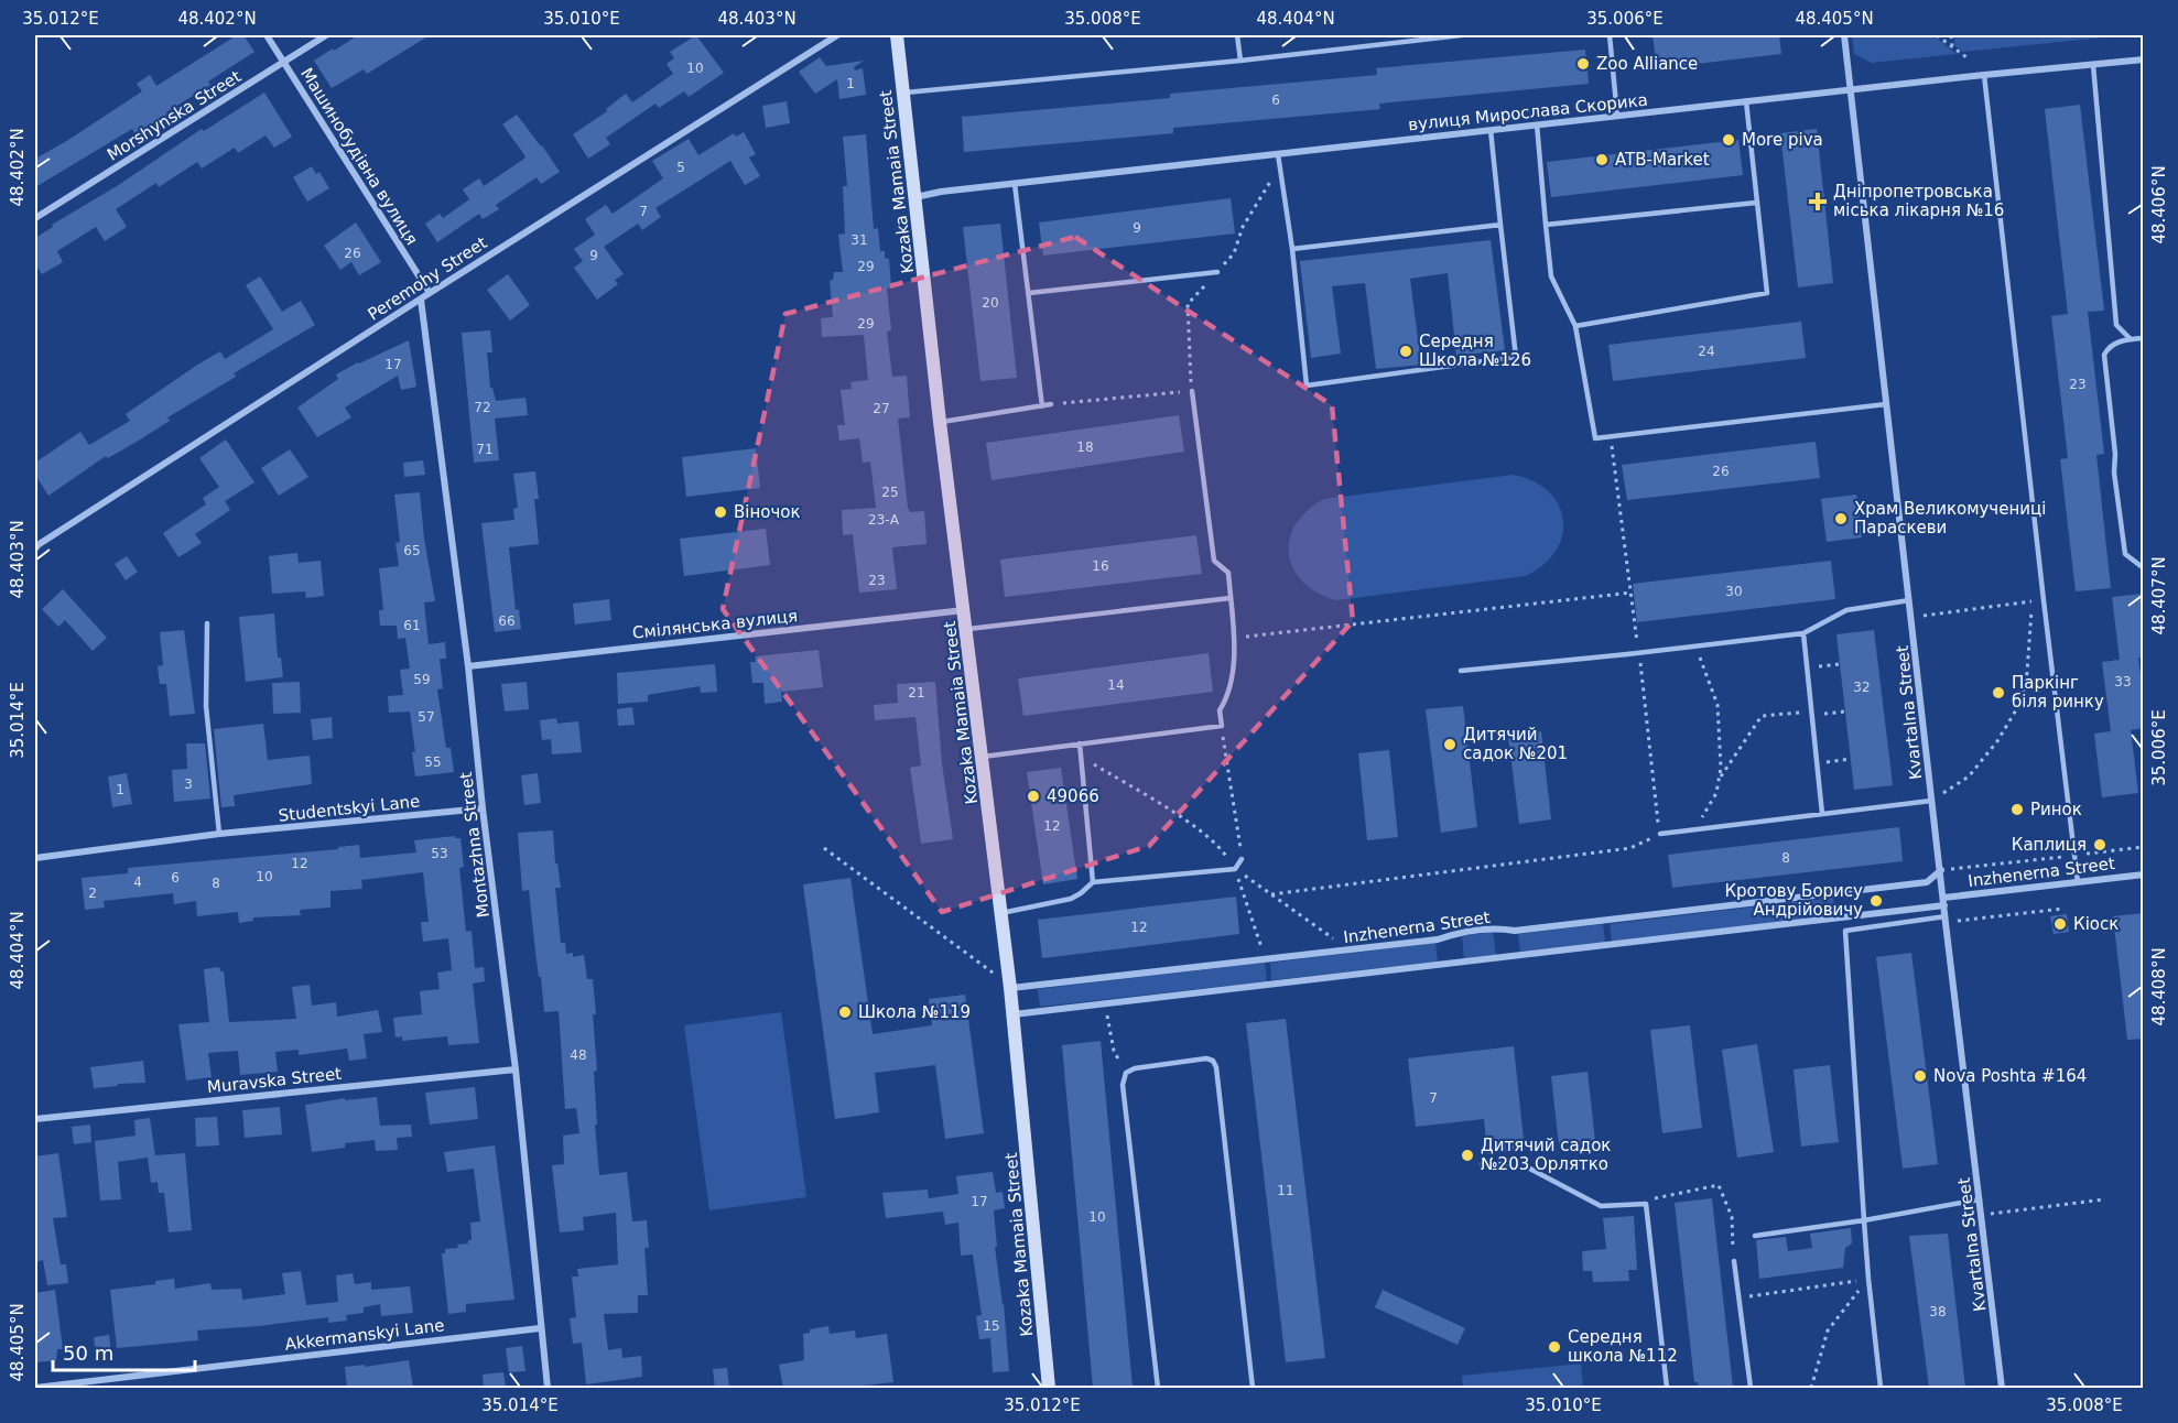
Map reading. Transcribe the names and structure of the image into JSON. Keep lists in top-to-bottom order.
{
  "streets": {
    "street": [
      "вулиця Мирослава Скорика",
      "Morshynska Street",
      "Машинобудівна вулиця",
      "Kozaka Mamaia Street",
      "Peremohy Street",
      "Смілянська вулиця",
      "Kvartalna Street",
      "Studentskyi Lane",
      "Montazhna Street",
      "Inzhenerna Street",
      "Muravska Street",
      "Akkermanskyi Lane"
    ]
  },
  "crossings": [
    ["вулиця Мирослава Скорика", "Kozaka Mamaia Street"],
    ["вулиця Мирослава Скорика", "Kvartalna Street"],
    ["Morshynska Street", "Машинобудівна вулиця"],
    ["Машинобудівна вулиця", "Peremohy Street"],
    ["Kozaka Mamaia Street", "Смілянська вулиця"],
    ["Kozaka Mamaia Street", "Inzhenerna Street"],
    ["Peremohy Street", "Montazhna Street"],
    ["Смілянська вулиця", "Montazhna Street"],
    ["Kvartalna Street", "Inzhenerna Street"],
    ["Studentskyi Lane", "Montazhna Street"],
    ["Montazhna Street", "Muravska Street"],
    ["Montazhna Street", "Akkermanskyi Lane"]
  ],
  "places": {
    "other": [
      "Zoo Alliance",
      "More piva",
      "ATB-Market",
      "Середня Школа №126",
      "Віночок",
      "Храм Великомучениці Параскеви",
      "Паркінг біля ринку",
      "Дитячий садок №201",
      "49066",
      "Ринок",
      "Каплиця",
      "Кротову Борису Андрійовичу",
      "Кіоск",
      "Школа №119",
      "Nova Poshta #164",
      "Дитячий садок №203 Орлятко",
      "Середня школа №112"
    ],
    "health": ["Дніпропетровська міська лікарня №16"]
  },
  "house_numbers": [
    "10",
    "1",
    "6",
    "5",
    "7",
    "9",
    "31",
    "26",
    "9",
    "29",
    "20",
    "29",
    "24",
    "17",
    "23",
    "72",
    "27",
    "18",
    "71",
    "26",
    "25",
    "23-А",
    "65",
    "16",
    "23",
    "30",
    "66",
    "61",
    "59",
    "33",
    "14",
    "32",
    "21",
    "57",
    "55",
    "3",
    "1",
    "12",
    "53",
    "8",
    "12",
    "10",
    "6",
    "4",
    "8",
    "2",
    "12",
    "48",
    "7",
    "11",
    "17",
    "10",
    "38",
    "15"
  ],
  "scale_bar": "50 m",
  "coordinates": [
    "35.012°E",
    "48.402°N",
    "35.010°E",
    "48.403°N",
    "35.008°E",
    "48.404°N",
    "35.006°E",
    "48.405°N",
    "48.406°N",
    "48.407°N",
    "35.014°E",
    "48.408°N"
  ]
}
